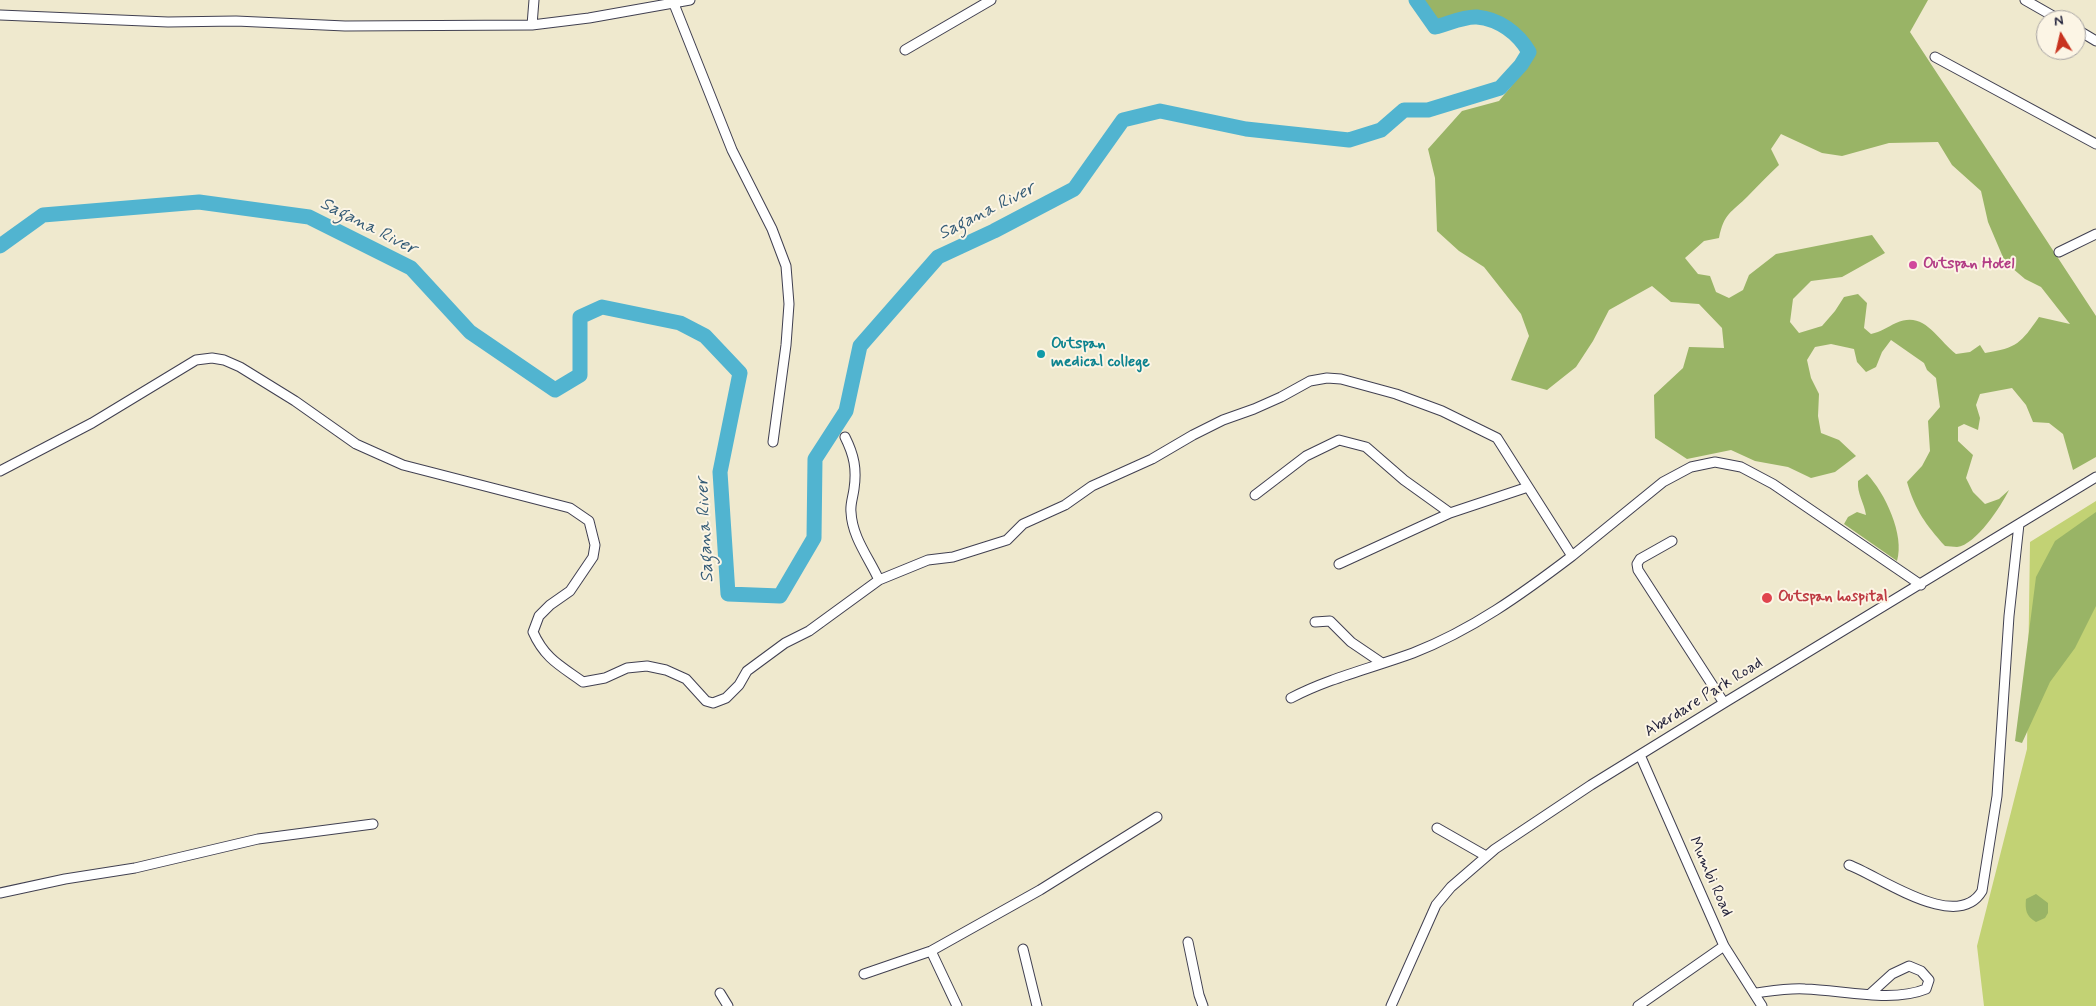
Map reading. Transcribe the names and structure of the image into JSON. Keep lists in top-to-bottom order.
{
  "streets": {
    "street": ["Aberdare Park Road", "Mumbi Road"]
  },
  "crossings": [
    ["Aberdare Park Road", "Mumbi Road"]
  ],
  "water": ["Sagana River"],
  "places": ["Outspan Hotel", "Outspan medical college", "Outspan hospital"],
  "north": "top"
}
